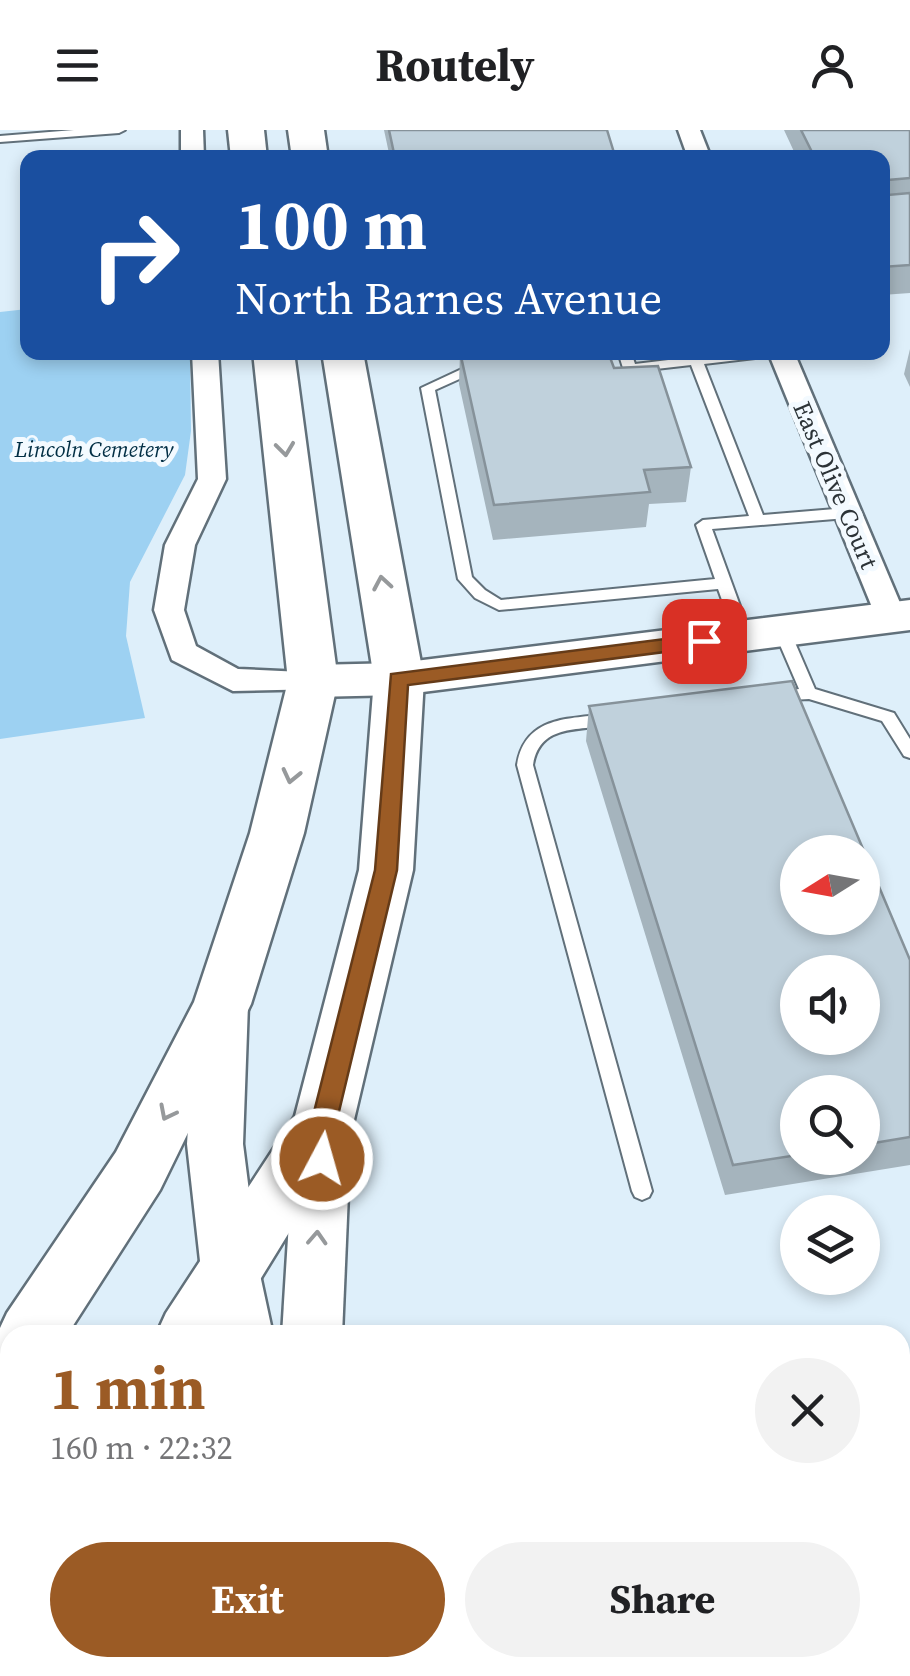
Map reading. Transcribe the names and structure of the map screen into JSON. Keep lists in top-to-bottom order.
{
  "streets": {
    "street": ["East Olive Court"]
  },
  "parks": ["Lincoln Cemetery"],
  "north": "left",
  "page": {
    "header": "Routely",
    "turn": ["100 m", "North Barnes Avenue"],
    "heading": ["1 min", "160 m · 22:32"],
    "buttons": ["Exit", "Share"]
  }
}
